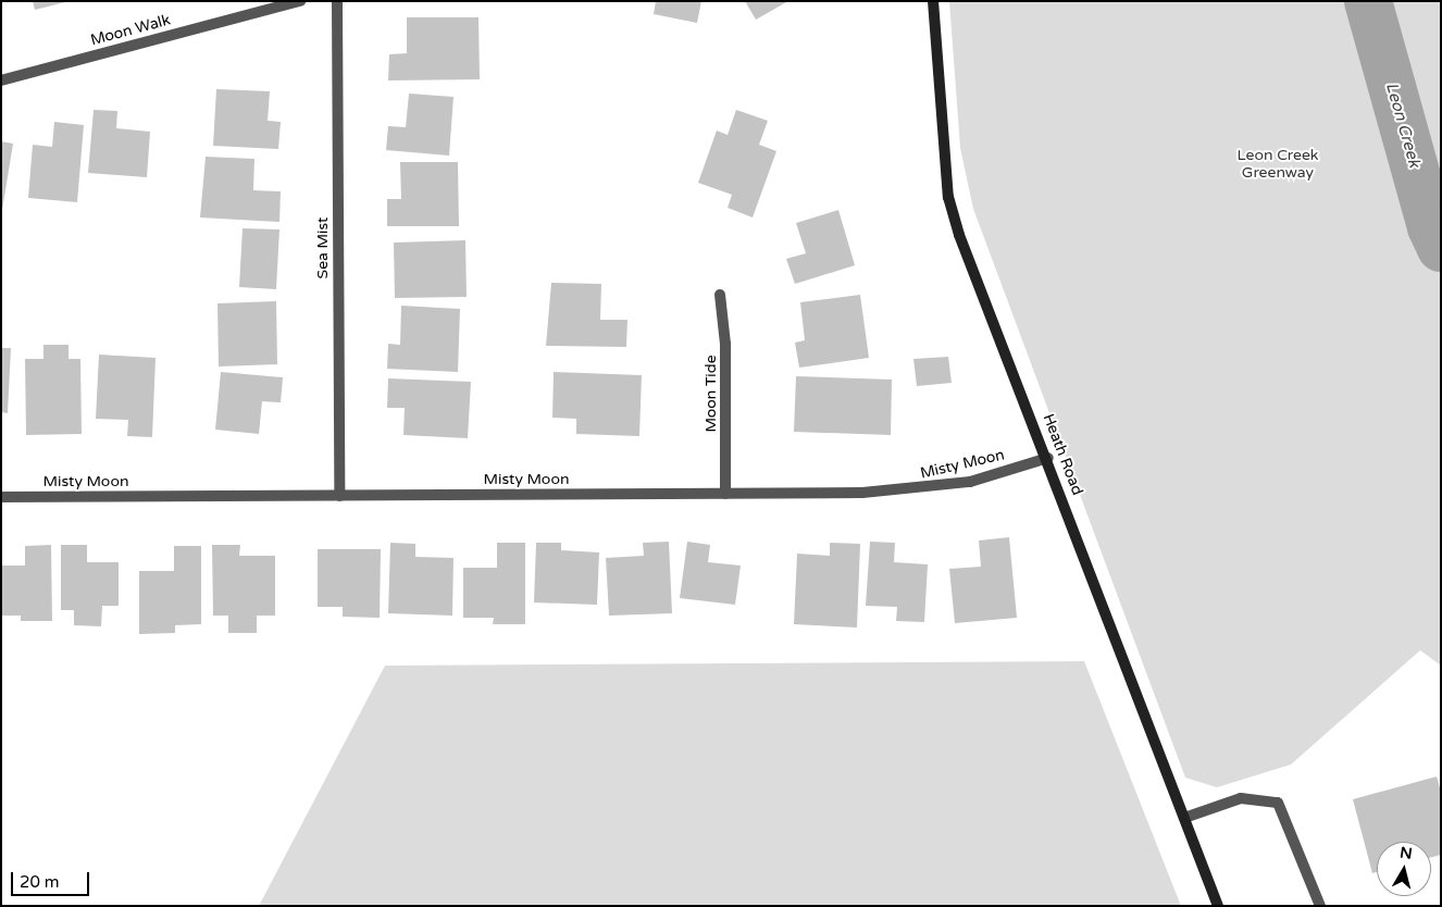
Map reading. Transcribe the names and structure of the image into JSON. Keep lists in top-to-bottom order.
{
  "streets": {
    "street": [
      "Moon Walk",
      "Sea Mist",
      "Moon Tide",
      "Heath Road",
      "Misty Moon"
    ]
  },
  "crossings": [
    ["Sea Mist", "Misty Moon"],
    ["Moon Tide", "Misty Moon"],
    ["Heath Road", "Misty Moon"]
  ],
  "water": ["Leon Creek"],
  "parks": ["Leon Creek Greenway"],
  "scale_bar": "20 m",
  "north": "top"
}
